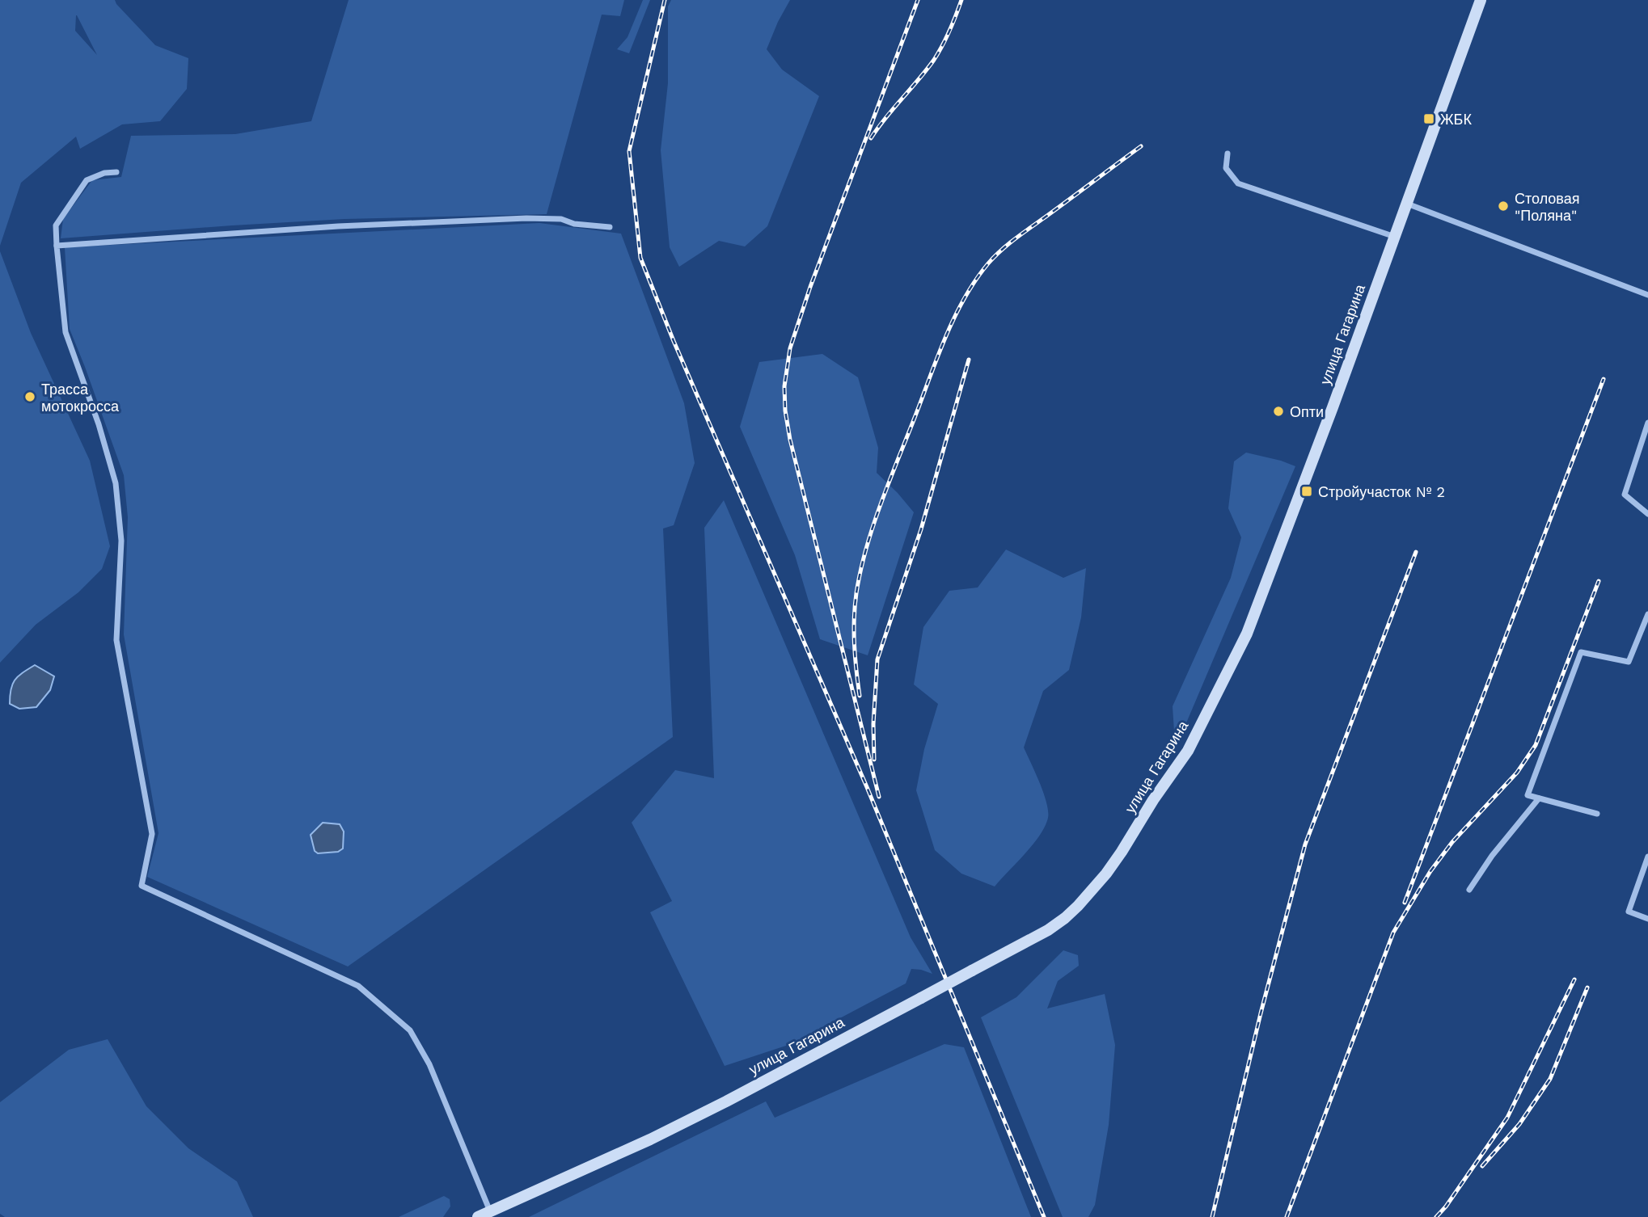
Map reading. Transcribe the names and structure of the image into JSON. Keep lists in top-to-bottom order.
{
  "streets": {
    "main road": ["улица Гагарина"]
  },
  "places": {
    "transit": ["ЖБК", "Стройучасток № 2"],
    "other": ["Столовая \"Поляна\"", "Трасса мотокросса", "Опти"]
  }
}
